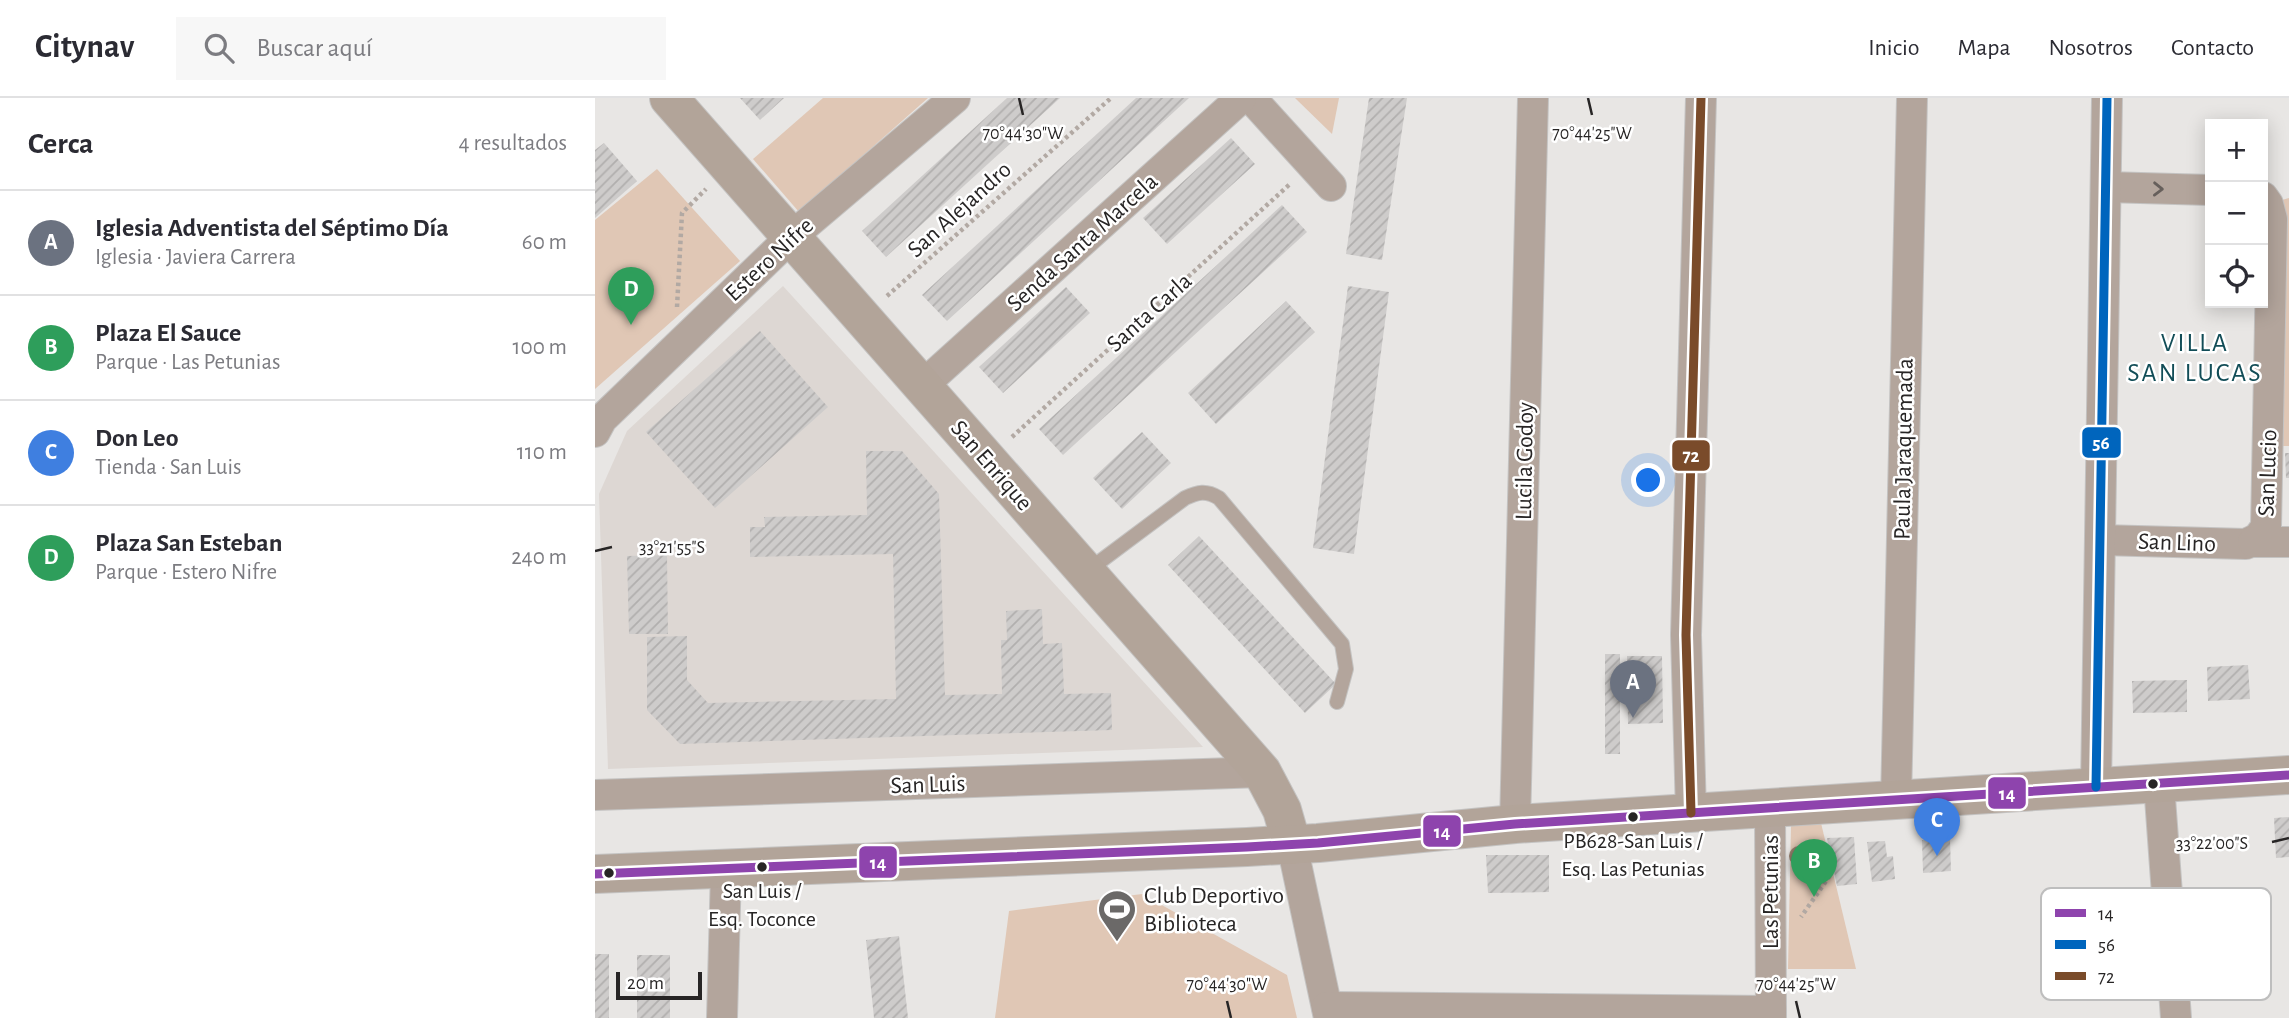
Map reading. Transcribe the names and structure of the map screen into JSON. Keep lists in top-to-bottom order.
{
  "streets": {
    "street": [
      "Senda Santa Marcela",
      "Estero Nifre",
      "Paula Jaraquemada",
      "Lucila Godoy",
      "San Enrique",
      "San Lucio",
      "San Lino",
      "San Luis",
      "Las Petunias"
    ],
    "path": ["San Alejandro", "Santa Carla"]
  },
  "crossings": [
    ["San Alejandro", "San Enrique"],
    ["Senda Santa Marcela", "San Enrique"],
    ["Estero Nifre", "San Enrique"],
    ["Santa Carla", "San Enrique"],
    ["San Enrique", "San Luis"],
    ["San Lucio", "San Lino"]
  ],
  "districts": ["VILLA SAN LUCAS"],
  "places": {
    "other": ["PB628-San Luis / Esq. Las Petunias", "San Luis / Esq. Toconce"],
    "sports": ["Club Deportivo Biblioteca"]
  },
  "lines": ["transit line 56", "transit line 72", "transit line 14"],
  "legend": ["14", "56", "72"],
  "scale_bar": "20 m",
  "page": {
    "header": "Citynav",
    "search": "Buscar aquí",
    "nav": [
      "Inicio",
      "Mapa",
      "Nosotros",
      "Contacto"
    ],
    "heading": ["Cerca", "4 resultados"],
    "map_buttons": ["+", "−"],
    "list": [
      {
        "mark": "A",
        "name": "Iglesia Adventista del Séptimo Día",
        "note": "Iglesia · Javiera Carrera",
        "value": "60 m"
      },
      {
        "mark": "B",
        "name": "Plaza El Sauce",
        "note": "Parque · Las Petunias",
        "value": "100 m"
      },
      {
        "mark": "C",
        "name": "Don Leo",
        "note": "Tienda · San Luis",
        "value": "110 m"
      },
      {
        "mark": "D",
        "name": "Plaza San Esteban",
        "note": "Parque · Estero Nifre",
        "value": "240 m"
      }
    ],
    "pins": [
      "D",
      "A",
      "C",
      "B"
    ],
    "scale": "20 m"
  },
  "coordinates": [
    "70°44'30\"W",
    "70°44'25\"W",
    "33°21'55\"S",
    "33°22'00\"S"
  ]
}
